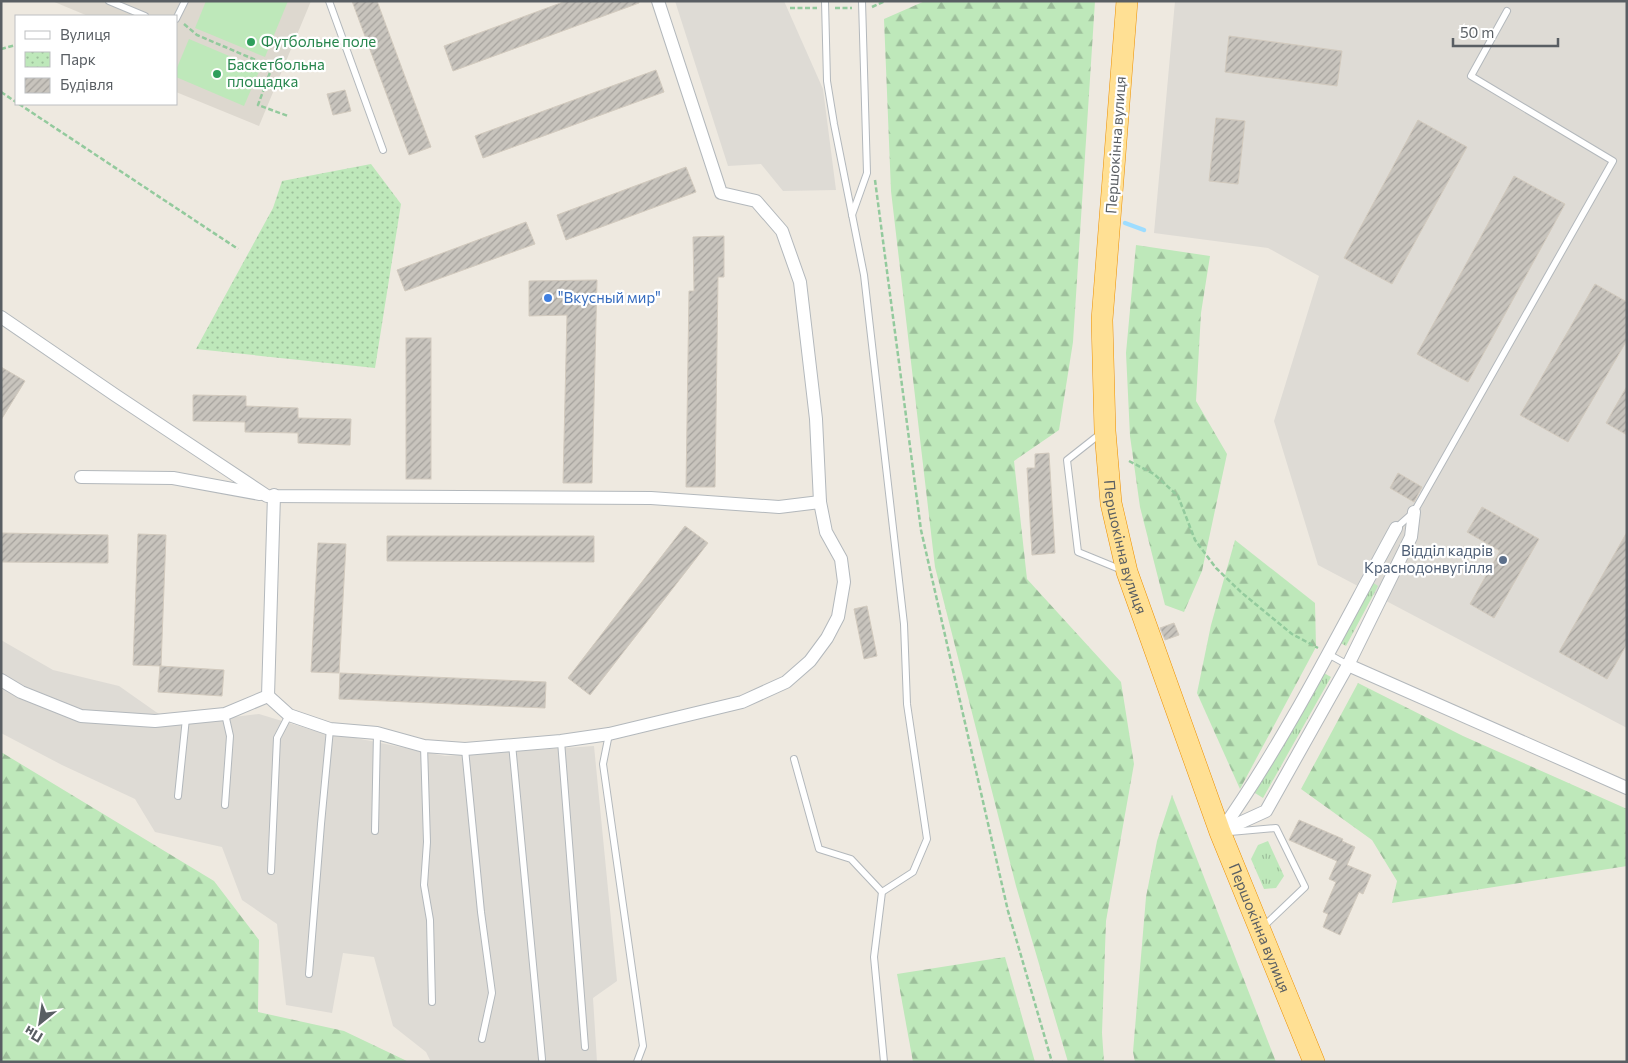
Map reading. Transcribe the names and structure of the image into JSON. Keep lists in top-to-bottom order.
{
  "streets": {
    "highway": ["Першокінна вулиця"]
  },
  "places": [
    "Футбольне поле",
    "Баскетбольна площадка",
    "\"Вкусный мир\"",
    "Відділ кадрів Краснодонвугілля"
  ],
  "legend": ["Вулиця", "Парк", "Будівля"],
  "scale_bar": "50 m",
  "north": "bottom left"
}
